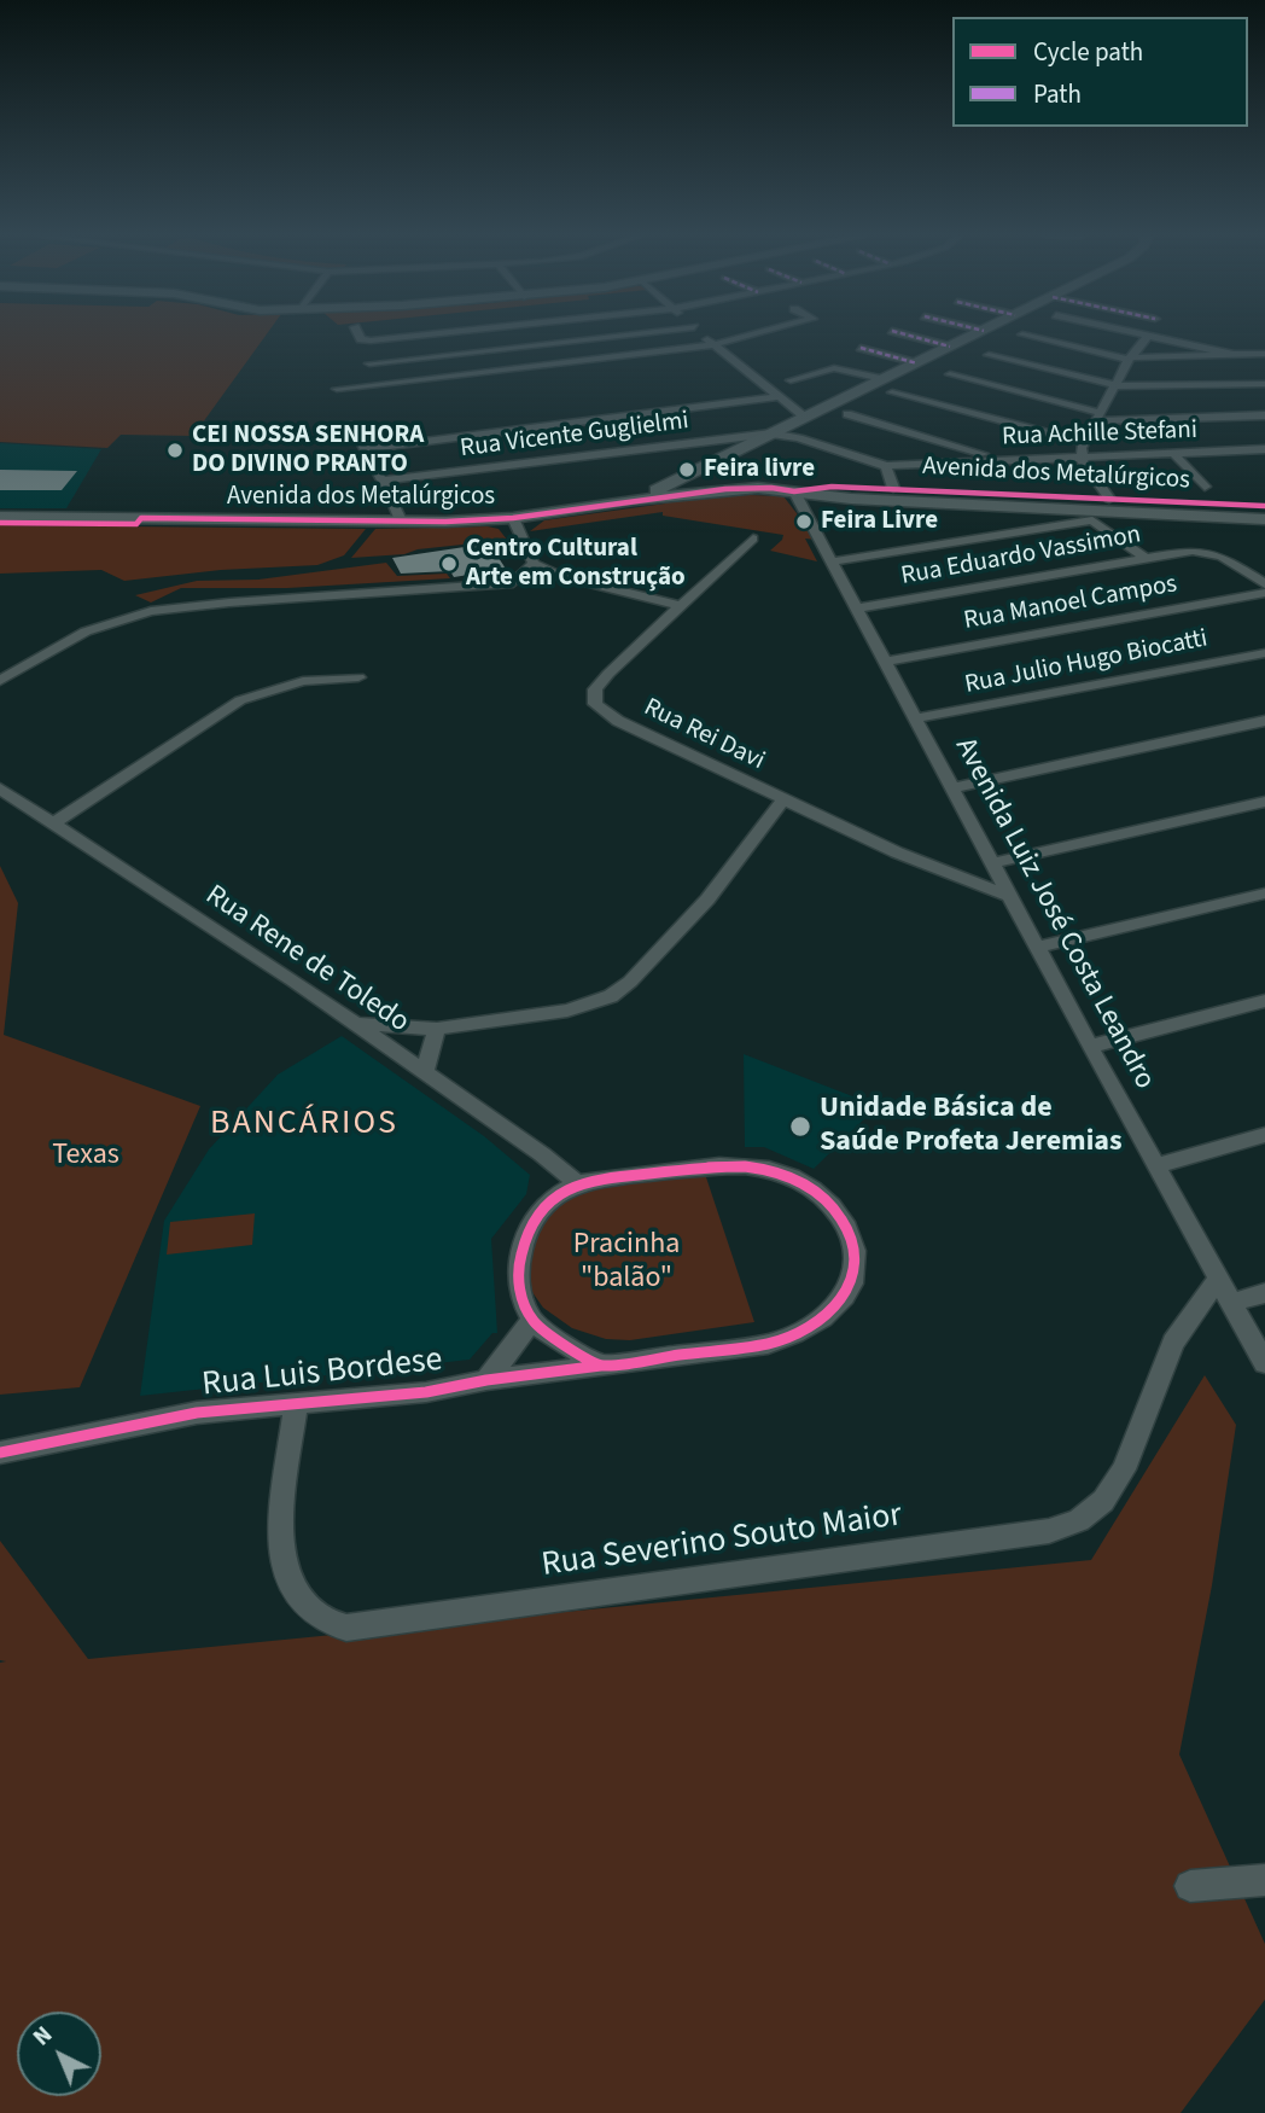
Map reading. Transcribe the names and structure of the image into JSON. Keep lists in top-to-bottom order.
{
  "streets": {
    "main road": ["Avenida dos Metalúrgicos"],
    "street": [
      "Rua Achille Stefani",
      "Rua Vicente Guglielmi",
      "Rua Eduardo Vassimon",
      "Rua Manoel Campos",
      "Rua Julio Hugo Biocatti",
      "Rua Rei Davi",
      "Avenida Luiz José Costa Leandro",
      "Rua Rene de Toledo",
      "Rua Luis Bordese",
      "Rua Severino Souto Maior"
    ]
  },
  "crossings": [
    ["Rua Achille Stefani", "Rua Vicente Guglielmi"],
    ["Avenida dos Metalúrgicos", "Avenida Luiz José Costa Leandro"],
    ["Rua Eduardo Vassimon", "Avenida Luiz José Costa Leandro"],
    ["Rua Manoel Campos", "Avenida Luiz José Costa Leandro"],
    ["Rua Julio Hugo Biocatti", "Avenida Luiz José Costa Leandro"],
    ["Rua Rei Davi", "Avenida Luiz José Costa Leandro"],
    ["Avenida Luiz José Costa Leandro", "Rua Severino Souto Maior"],
    ["Rua Rene de Toledo", "Rua Luis Bordese"],
    ["Rua Luis Bordese", "Rua Severino Souto Maior"]
  ],
  "districts": ["BANCÁRIOS"],
  "parks": ["Texas", "Pracinha \"balão\""],
  "places": [
    "CEI NOSSA SENHORA DO DIVINO PRANTO",
    "Feira livre",
    "Feira Livre",
    "Centro Cultural Arte em Construção",
    "Unidade Básica de Saúde Profeta Jeremias"
  ],
  "legend": ["Cycle path", "Path"],
  "north": "top left"
}
